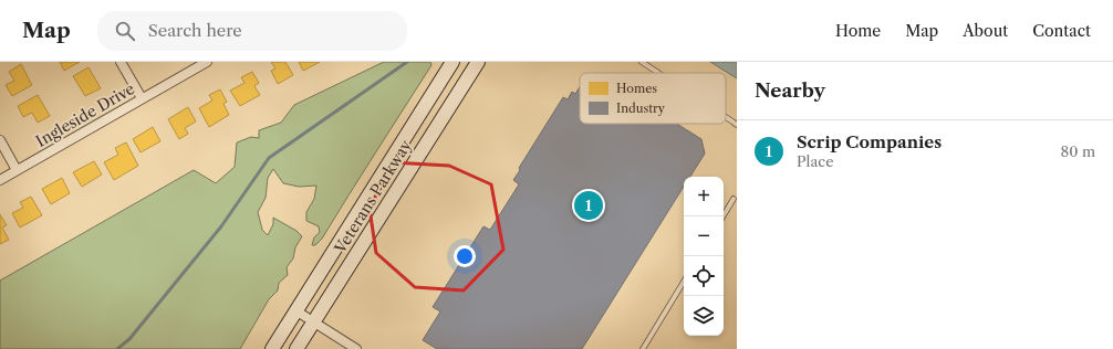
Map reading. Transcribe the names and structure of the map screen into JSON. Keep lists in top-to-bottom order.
{
  "streets": {
    "main road": ["Veterans Parkway"],
    "street": ["Ingleside Drive"]
  },
  "legend": ["Homes", "Industry"],
  "page": {
    "header": "Map",
    "search": "Search here",
    "nav": [
      "Home",
      "Map",
      "About",
      "Contact"
    ],
    "heading": "Nearby",
    "list": [
      {
        "mark": "1",
        "name": "Scrip Companies",
        "note": "Place",
        "value": "80 m"
      }
    ],
    "map_buttons": ["+", "−"],
    "pins": "1"
  }
}
